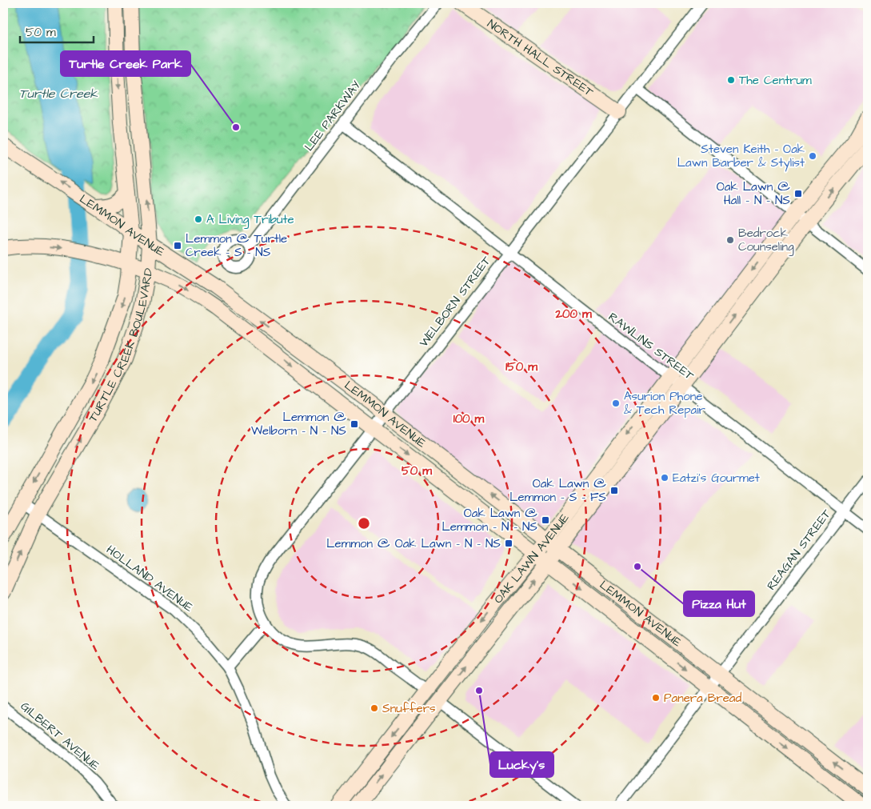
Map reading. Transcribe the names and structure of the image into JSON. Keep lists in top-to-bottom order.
{
  "streets": {
    "main road": [
      "NORTH HALL STREET",
      "LEMMON AVENUE",
      "TURTLE CREEK BOULEVARD",
      "OAK LAWN AVENUE"
    ],
    "street": [
      "LEE PARKWAY",
      "WELBORN STREET",
      "RAWLINS STREET",
      "REAGAN STREET",
      "HOLLAND AVENUE",
      "GILBERT AVENUE"
    ]
  },
  "crossings": [
    ["NORTH HALL STREET", "WELBORN STREET"],
    ["LEE PARKWAY", "RAWLINS STREET"],
    ["LEMMON AVENUE", "WELBORN STREET"],
    ["LEMMON AVENUE", "TURTLE CREEK BOULEVARD"],
    ["LEMMON AVENUE", "REAGAN STREET"],
    ["LEMMON AVENUE", "OAK LAWN AVENUE"],
    ["WELBORN STREET", "RAWLINS STREET"],
    ["TURTLE CREEK BOULEVARD", "HOLLAND AVENUE"],
    ["RAWLINS STREET", "REAGAN STREET"],
    ["RAWLINS STREET", "OAK LAWN AVENUE"]
  ],
  "water": ["Turtle Creek"],
  "places": {
    "other": [
      "The Centrum",
      "Turtle Creek Park",
      "Steven Keith - Oak Lawn Barber & Stylist",
      "A Living Tribute",
      "Bedrock Counseling",
      "Asurion Phone & Tech Repair",
      "Eatzi's Gourmet",
      "Pizza Hut",
      "Lucky's",
      "Panera Bread",
      "Snuffers"
    ],
    "transit": [
      "Oak Lawn @ Hall - N - NS",
      "Lemmon @ Turtle Creek - S - NS",
      "Lemmon @ Welborn - N - NS",
      "Oak Lawn @ Lemmon - S - FS",
      "Oak Lawn @ Lemmon - N - NS",
      "Lemmon @ Oak Lawn - N - NS"
    ]
  },
  "scale_bar": "50 m",
  "rings": [
    "200 m",
    "150 m",
    "100 m",
    "50 m"
  ]
}
